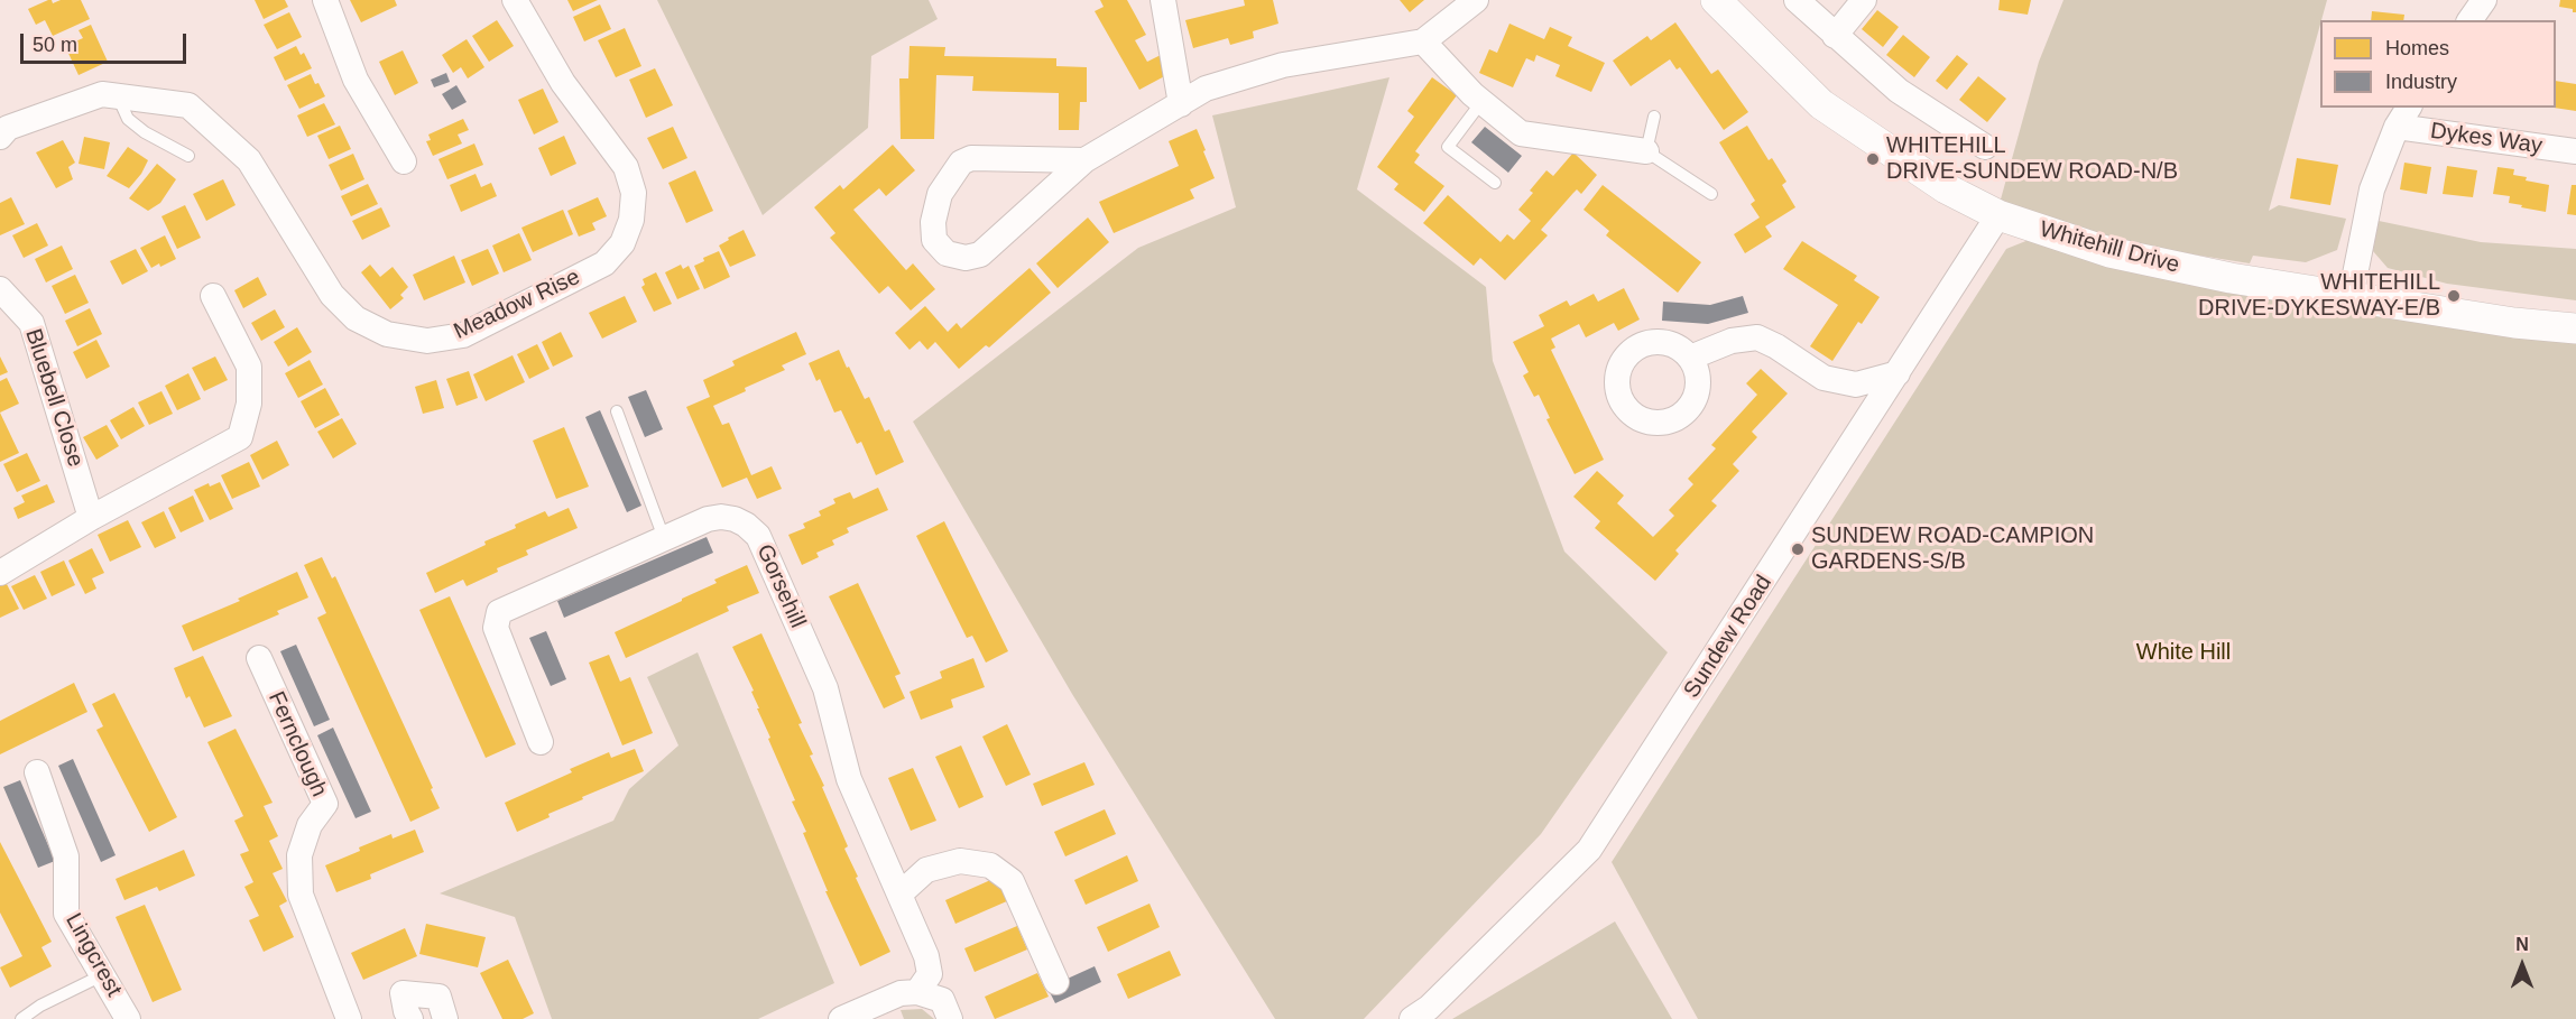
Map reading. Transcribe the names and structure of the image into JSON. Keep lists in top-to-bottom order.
{
  "streets": {
    "street": [
      "Dykes Way",
      "Whitehill Drive",
      "Meadow Rise",
      "Bluebell Close",
      "Gorsehill",
      "Sundew Road",
      "Fernclough",
      "Lingcrest"
    ]
  },
  "crossings": [
    ["Dykes Way", "Whitehill Drive"],
    ["Whitehill Drive", "Sundew Road"]
  ],
  "parks": ["White Hill"],
  "places": ["WHITEHILL DRIVE-SUNDEW ROAD-N/B", "WHITEHILL DRIVE-DYKESWAY-E/B", "SUNDEW ROAD-CAMPION GARDENS-S/B"],
  "legend": ["Homes", "Industry"],
  "scale_bar": "50 m",
  "north": "top"
}
